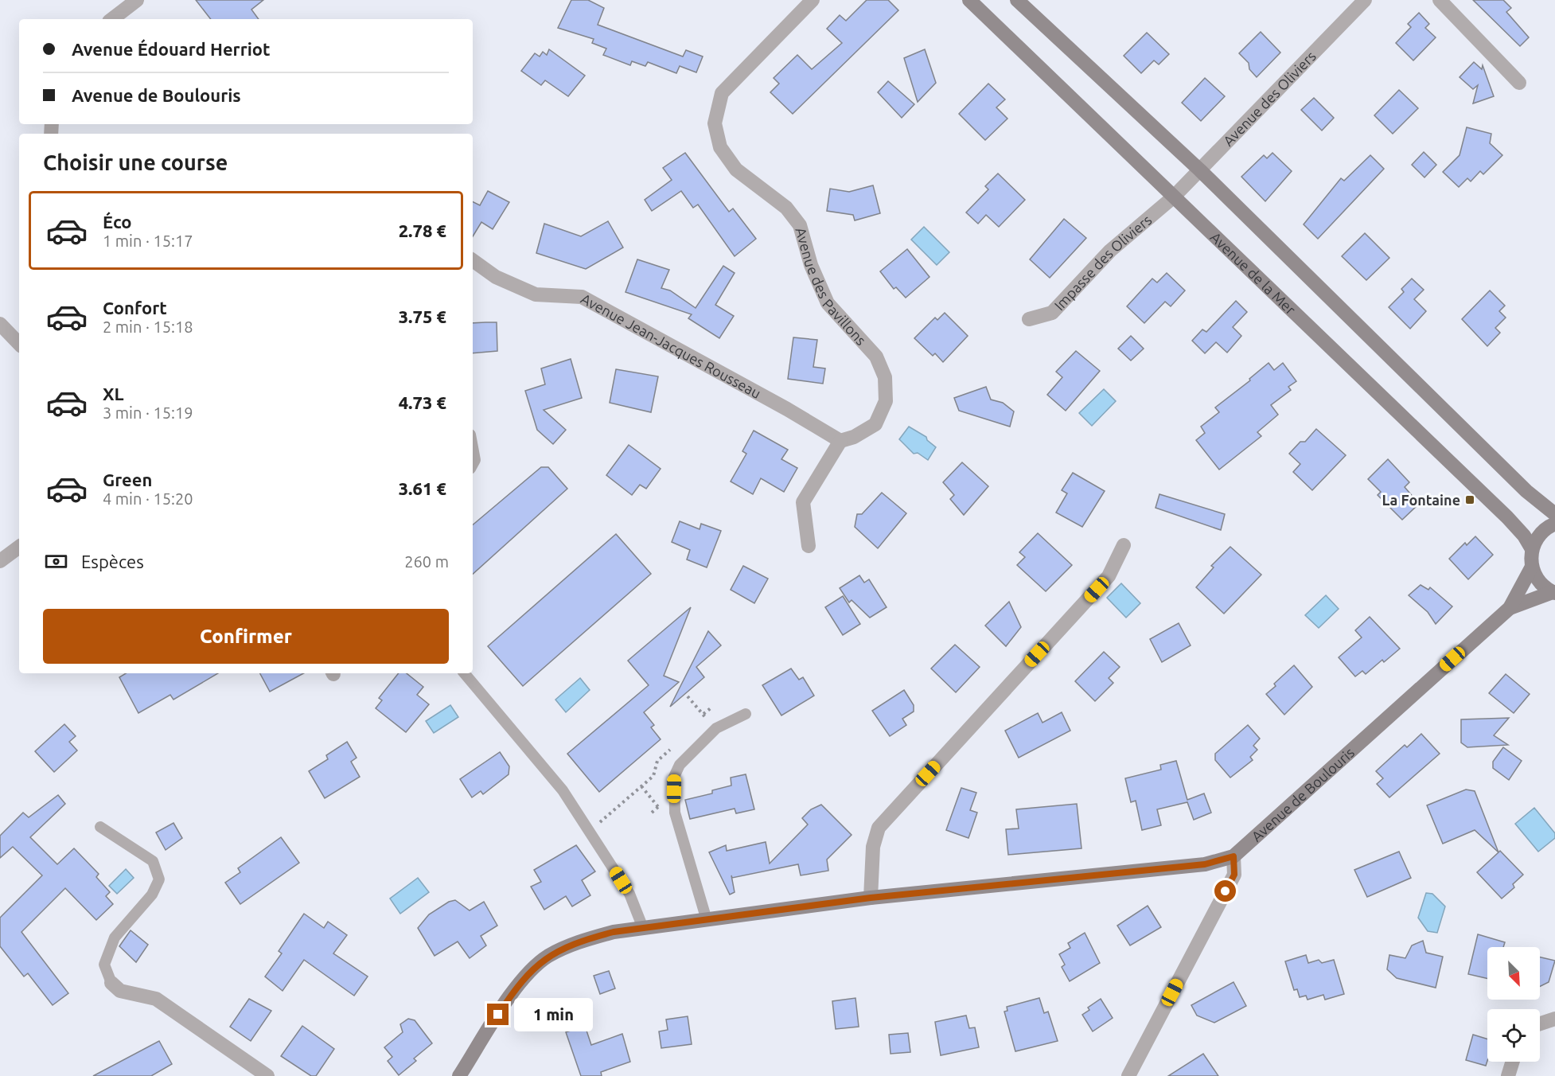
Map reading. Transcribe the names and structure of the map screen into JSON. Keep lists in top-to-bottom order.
{
  "streets": {
    "street": [
      "Avenue des Oliviers",
      "Impasse des Oliviers",
      "Avenue de la Mer",
      "Avenue des Pavillons",
      "Avenue Jean-Jacques Rousseau",
      "Avenue de Boulouris"
    ]
  },
  "crossings": [
    ["Avenue des Oliviers", "Impasse des Oliviers"],
    ["Avenue des Oliviers", "Avenue de la Mer"],
    ["Impasse des Oliviers", "Avenue de la Mer"],
    ["Avenue des Pavillons", "Avenue Jean-Jacques Rousseau"]
  ],
  "places": {
    "transit": ["La Fontaine"]
  },
  "north": "bottom right",
  "page": {
    "banner": ["Avenue Édouard Herriot", "Avenue de Boulouris"],
    "heading": "Choisir une course",
    "list": [
      {
        "name": "Éco",
        "note": "1 min · 15:17",
        "value": "2.78 €"
      },
      {
        "name": "Confort",
        "note": "2 min · 15:18",
        "value": "3.75 €"
      },
      {
        "name": "XL",
        "note": "3 min · 15:19",
        "value": "4.73 €"
      },
      {
        "name": "Green",
        "note": "4 min · 15:20",
        "value": "3.61 €"
      }
    ],
    "pay": ["Espèces", "260 m"],
    "buttons": "Confirmer",
    "bubble": "1 min"
  }
}
